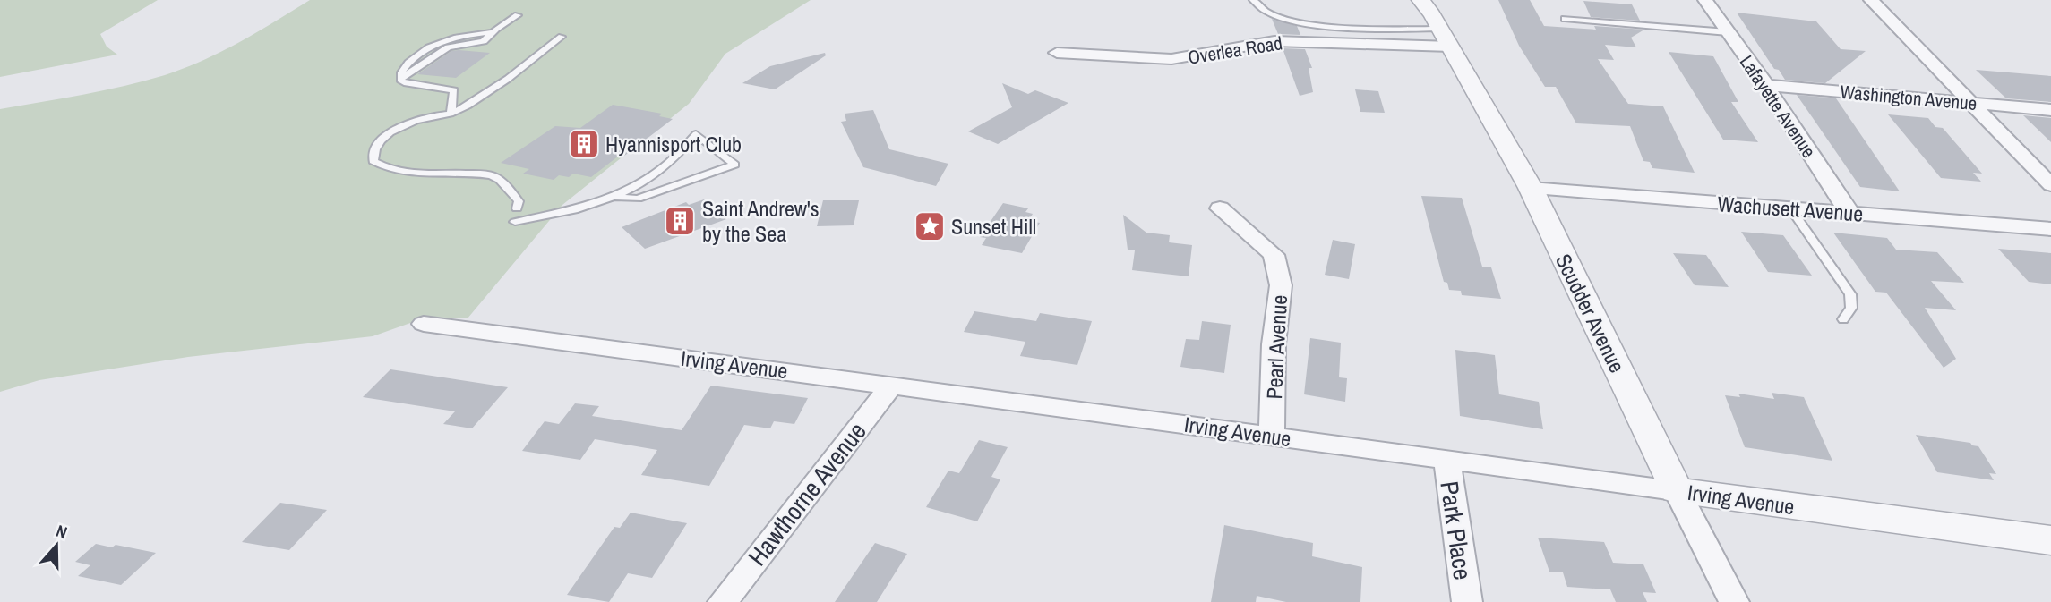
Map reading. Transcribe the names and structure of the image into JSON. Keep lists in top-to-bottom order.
{
  "streets": {
    "street": [
      "Overlea Road",
      "Washington Avenue",
      "Lafayette Avenue",
      "Wachusett Avenue",
      "Scudder Avenue",
      "Pearl Avenue",
      "Irving Avenue",
      "Hawthorne Avenue",
      "Park Place"
    ]
  },
  "crossings": [
    ["Overlea Road", "Scudder Avenue"],
    ["Washington Avenue", "Lafayette Avenue"],
    ["Lafayette Avenue", "Wachusett Avenue"],
    ["Wachusett Avenue", "Scudder Avenue"],
    ["Scudder Avenue", "Irving Avenue"],
    ["Pearl Avenue", "Irving Avenue"],
    ["Irving Avenue", "Hawthorne Avenue"],
    ["Irving Avenue", "Park Place"]
  ],
  "places": {
    "building": ["Hyannisport Club", "Saint Andrew's by the Sea"],
    "place": ["Sunset Hill"]
  },
  "north": "top"
}
